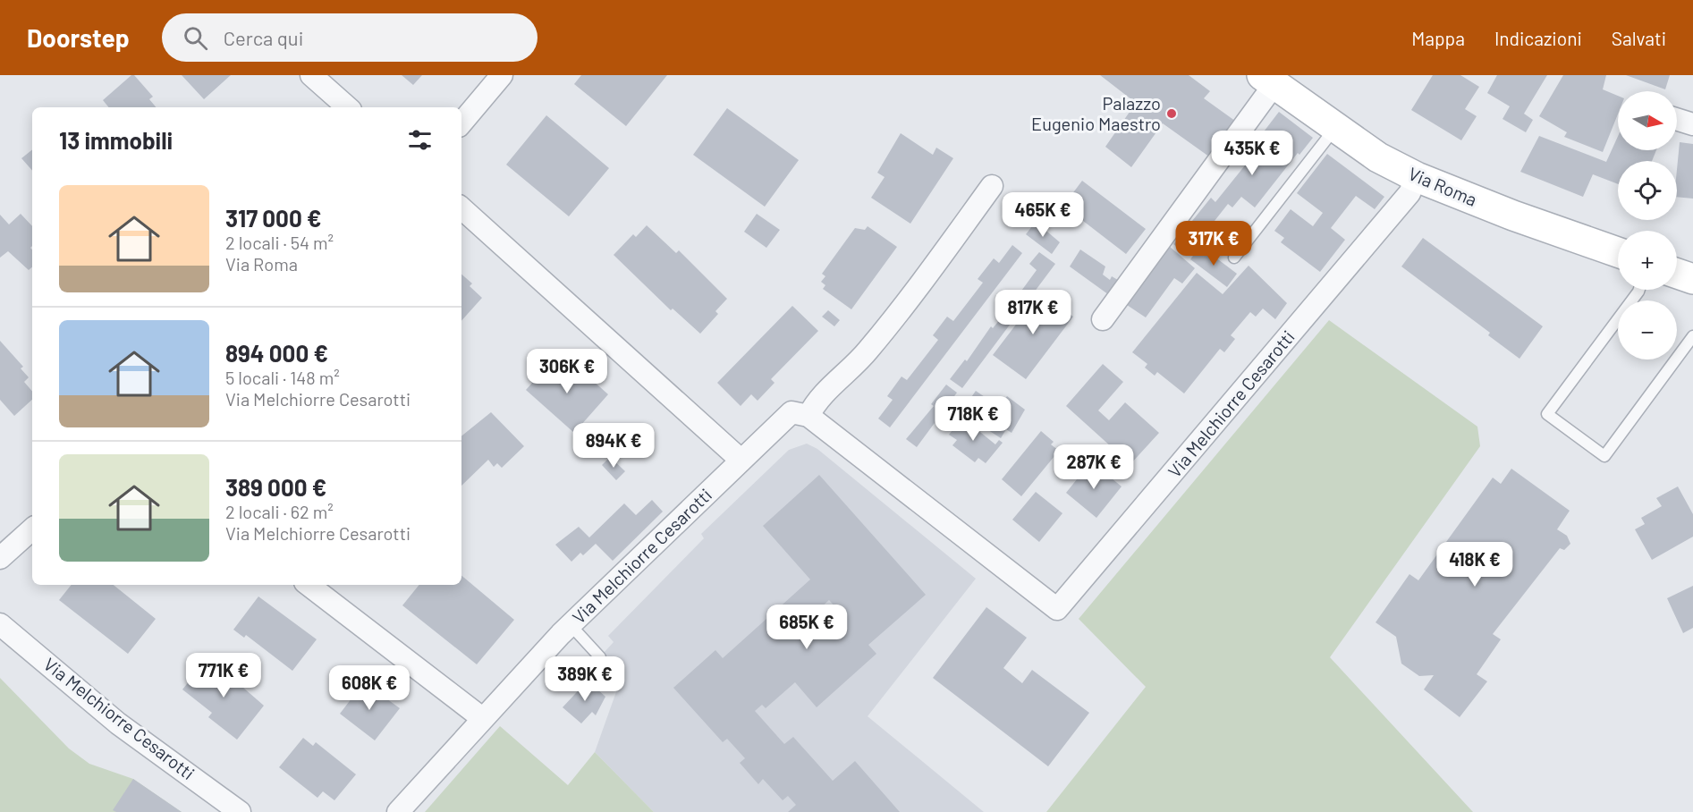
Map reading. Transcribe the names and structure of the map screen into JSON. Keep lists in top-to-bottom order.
{
  "streets": {
    "street": ["Via Roma", "Via Melchiorre Cesarotti"]
  },
  "crossings": [
    ["Via Roma", "Via Melchiorre Cesarotti"]
  ],
  "places": ["Palazzo Eugenio Maestro"],
  "north": "right",
  "page": {
    "header": "Doorstep",
    "search": "Cerca qui",
    "nav": ["Mappa", "Indicazioni", "Salvati"],
    "map_buttons": ["+", "−"],
    "heading": "13 immobili",
    "price": [
      "435K €",
      "465K €",
      "317K €",
      "817K €",
      "306K €",
      "718K €",
      "894K €",
      "287K €",
      "418K €",
      "685K €",
      "771K €",
      "389K €",
      "608K €"
    ],
    "list": [
      {
        "name": "317 000 €",
        "note": "2 locali · 54 m² · Via Roma"
      },
      {
        "name": "894 000 €",
        "note": "5 locali · 148 m² · Via Melchiorre Cesarotti"
      },
      {
        "name": "389 000 €",
        "note": "2 locali · 62 m² · Via Melchiorre Cesarotti"
      }
    ]
  }
}
